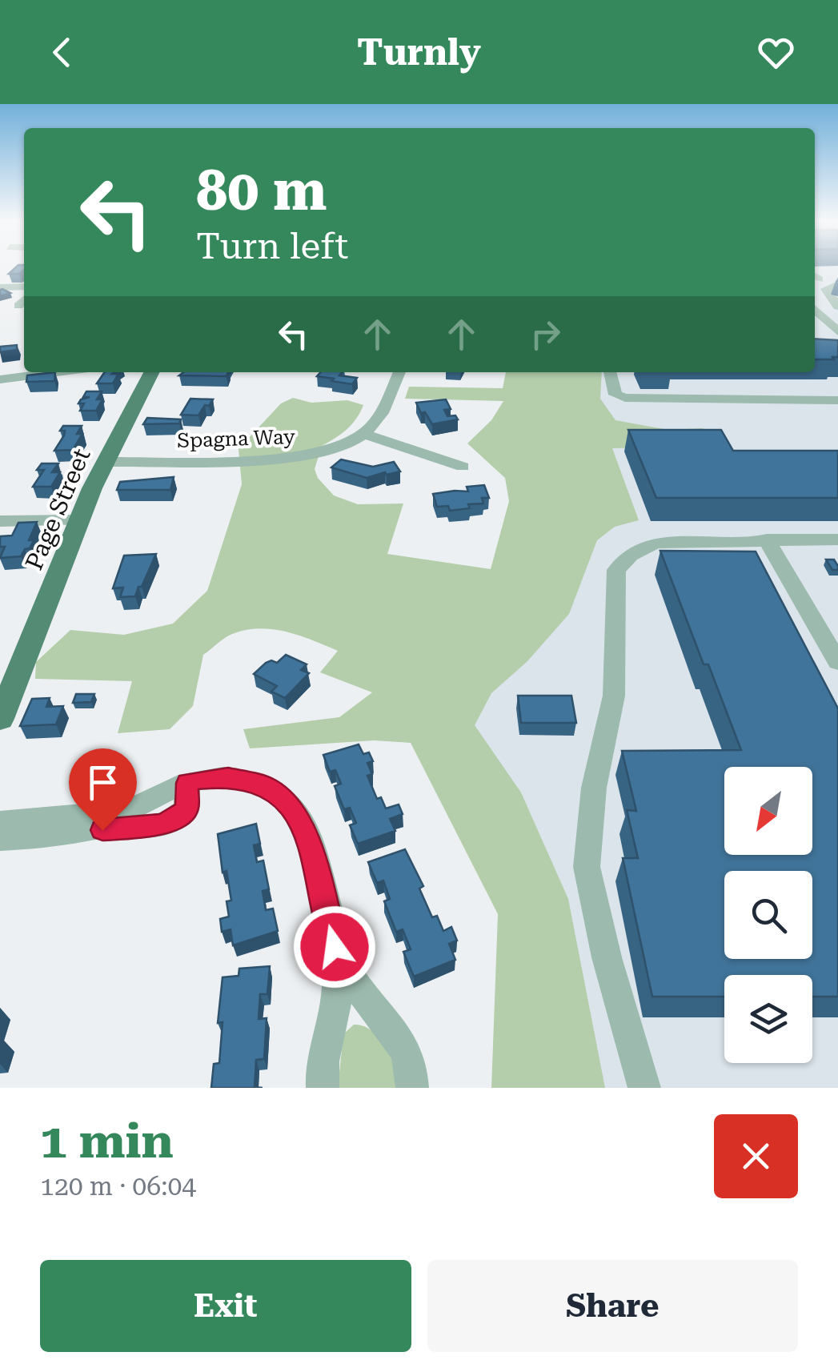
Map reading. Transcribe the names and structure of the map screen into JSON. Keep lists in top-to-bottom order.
{
  "streets": {
    "main road": ["Page Street"],
    "street": ["Spagna Way"]
  },
  "crossings": [
    ["Spagna Way", "Page Street"]
  ],
  "north": "bottom left",
  "page": {
    "header": "Turnly",
    "turn": ["80 m", "Turn left"],
    "heading": ["1 min", "120 m · 06:04"],
    "buttons": ["Exit", "Share"]
  }
}
